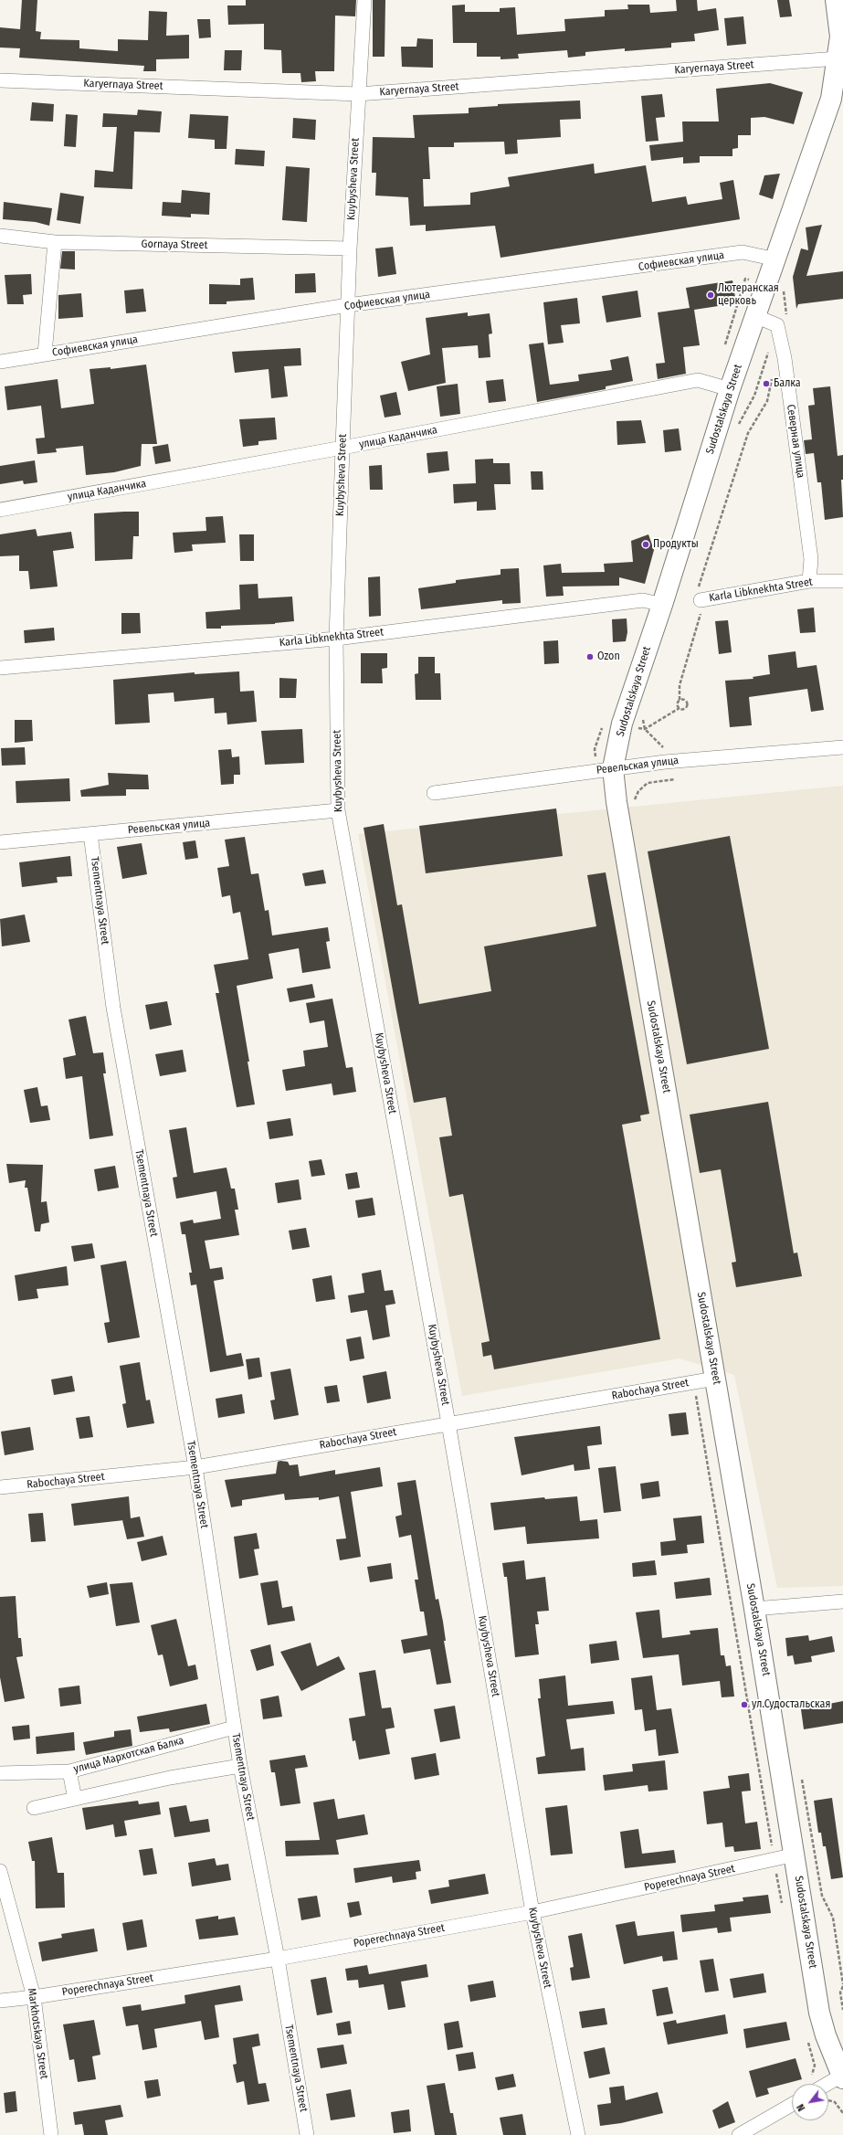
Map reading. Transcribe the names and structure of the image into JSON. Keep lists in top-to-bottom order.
{
  "streets": {
    "highway": ["Sudostalskaya Street"],
    "street": [
      "Karyernaya Street",
      "Kuybysheva Street",
      "Gornaya Street",
      "Софиевская улица",
      "улица Каданчика",
      "Северная улица",
      "Karla Libknekhta Street",
      "Ревельская улица",
      "Tsementnaya Street",
      "Rabochaya Street",
      "улица Мархотская Балка",
      "Poperechnaya Street",
      "Markhotskaya Street"
    ]
  },
  "crossings": [
    ["Karyernaya Street", "Kuybysheva Street"],
    ["Karyernaya Street", "Sudostalskaya Street"],
    ["Kuybysheva Street", "Gornaya Street"],
    ["Kuybysheva Street", "Софиевская улица"],
    ["Kuybysheva Street", "улица Каданчика"],
    ["Kuybysheva Street", "Karla Libknekhta Street"],
    ["Kuybysheva Street", "Ревельская улица"],
    ["Kuybysheva Street", "Rabochaya Street"],
    ["Kuybysheva Street", "Poperechnaya Street"],
    ["Софиевская улица", "Sudostalskaya Street"],
    ["Sudostalskaya Street", "улица Каданчика"],
    ["Sudostalskaya Street", "Северная улица"],
    ["Sudostalskaya Street", "Karla Libknekhta Street"],
    ["Sudostalskaya Street", "Ревельская улица"],
    ["Sudostalskaya Street", "Rabochaya Street"],
    ["Sudostalskaya Street", "Poperechnaya Street"],
    ["Северная улица", "Karla Libknekhta Street"],
    ["Ревельская улица", "Tsementnaya Street"],
    ["Tsementnaya Street", "Rabochaya Street"],
    ["Tsementnaya Street", "улица Мархотская Балка"],
    ["Tsementnaya Street", "Poperechnaya Street"],
    ["Poperechnaya Street", "Markhotskaya Street"]
  ],
  "places": [
    "Лютеранская церковь",
    "Балка",
    "Продукты",
    "Ozon",
    "ул.Судостальская"
  ],
  "north": "bottom left"
}
